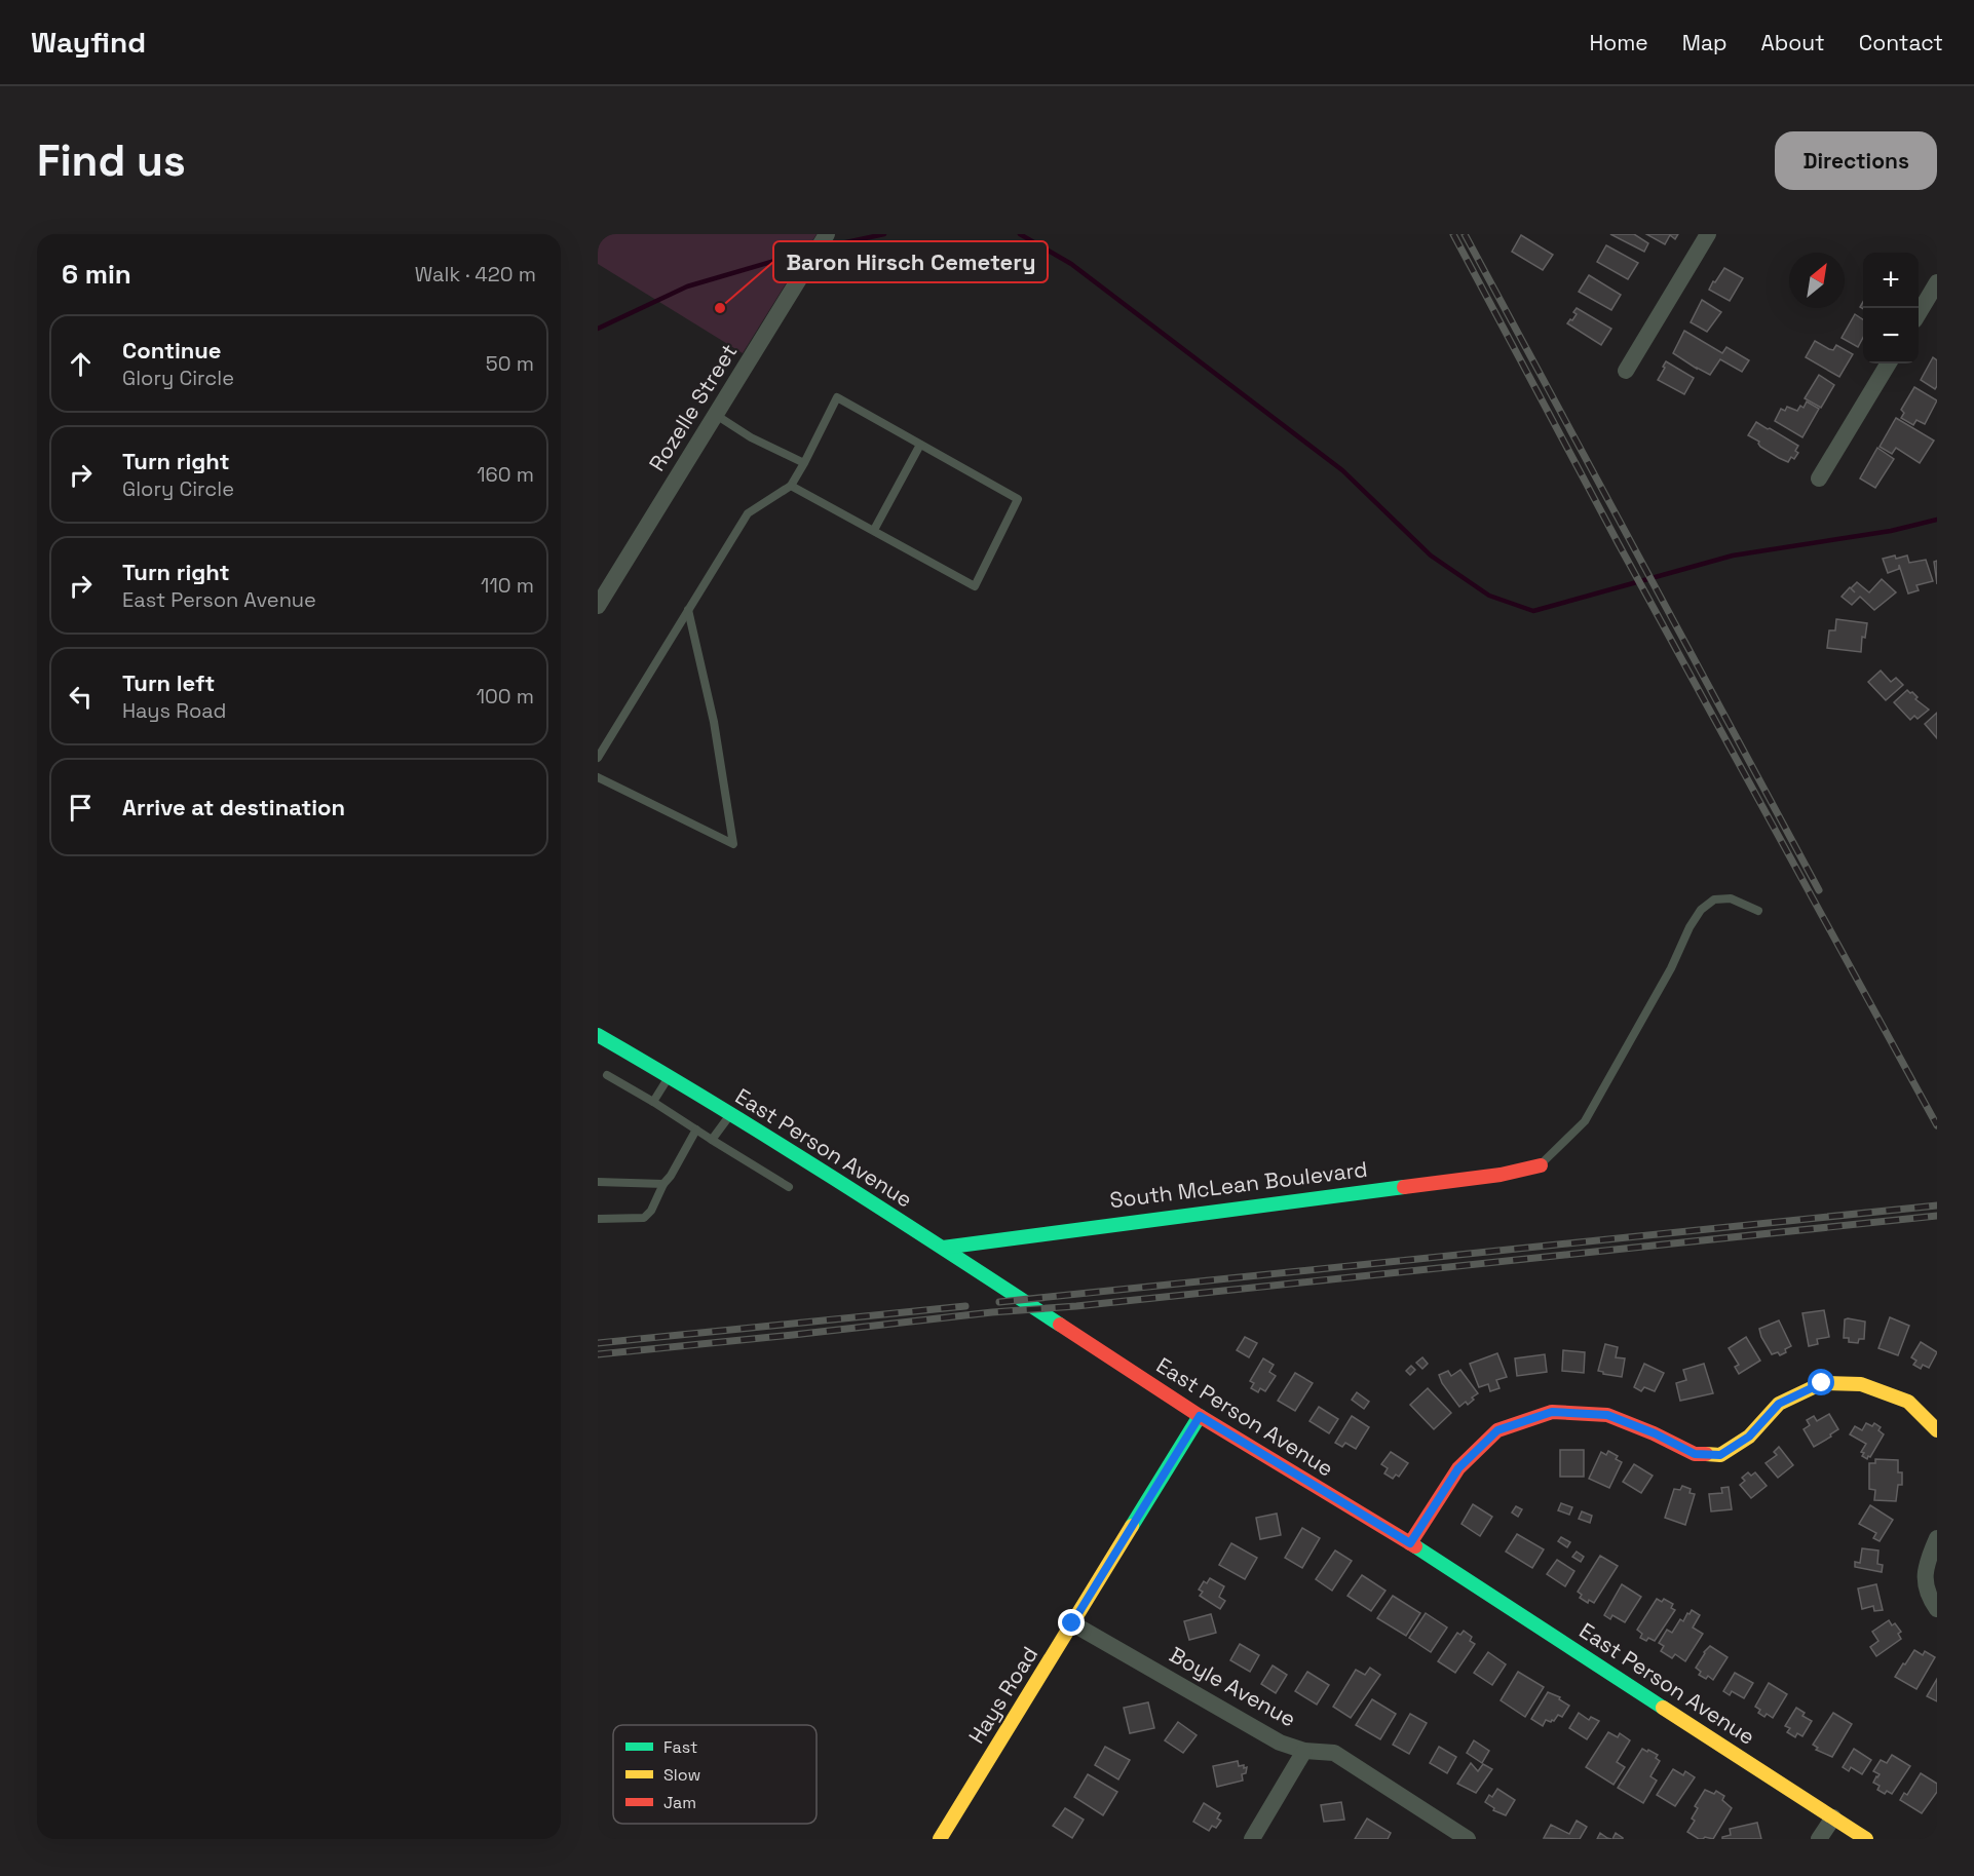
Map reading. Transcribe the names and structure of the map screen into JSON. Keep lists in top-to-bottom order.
{
  "streets": {
    "street": [
      "Rozelle Street",
      "East Person Avenue",
      "South McLean Boulevard",
      "Boyle Avenue",
      "Hays Road"
    ]
  },
  "crossings": [
    ["East Person Avenue", "South McLean Boulevard"],
    ["East Person Avenue", "Hays Road"],
    ["Boyle Avenue", "Hays Road"]
  ],
  "places": ["Baron Hirsch Cemetery"],
  "legend": ["Fast", "Slow", "Jam"],
  "north": "top right",
  "page": {
    "header": "Wayfind",
    "nav": [
      "Home",
      "Map",
      "About",
      "Contact"
    ],
    "buttons": "Directions",
    "title": "Find us",
    "heading": ["6 min", "Walk · 420 m"],
    "map_buttons": ["+", "−"],
    "list": [
      ["Continue", "Glory Circle", "50 m"],
      ["Turn right", "Glory Circle", "160 m"],
      ["Turn right", "East Person Avenue", "110 m"],
      ["Turn left", "Hays Road", "100 m"],
      "Arrive at destination"
    ]
  }
}
